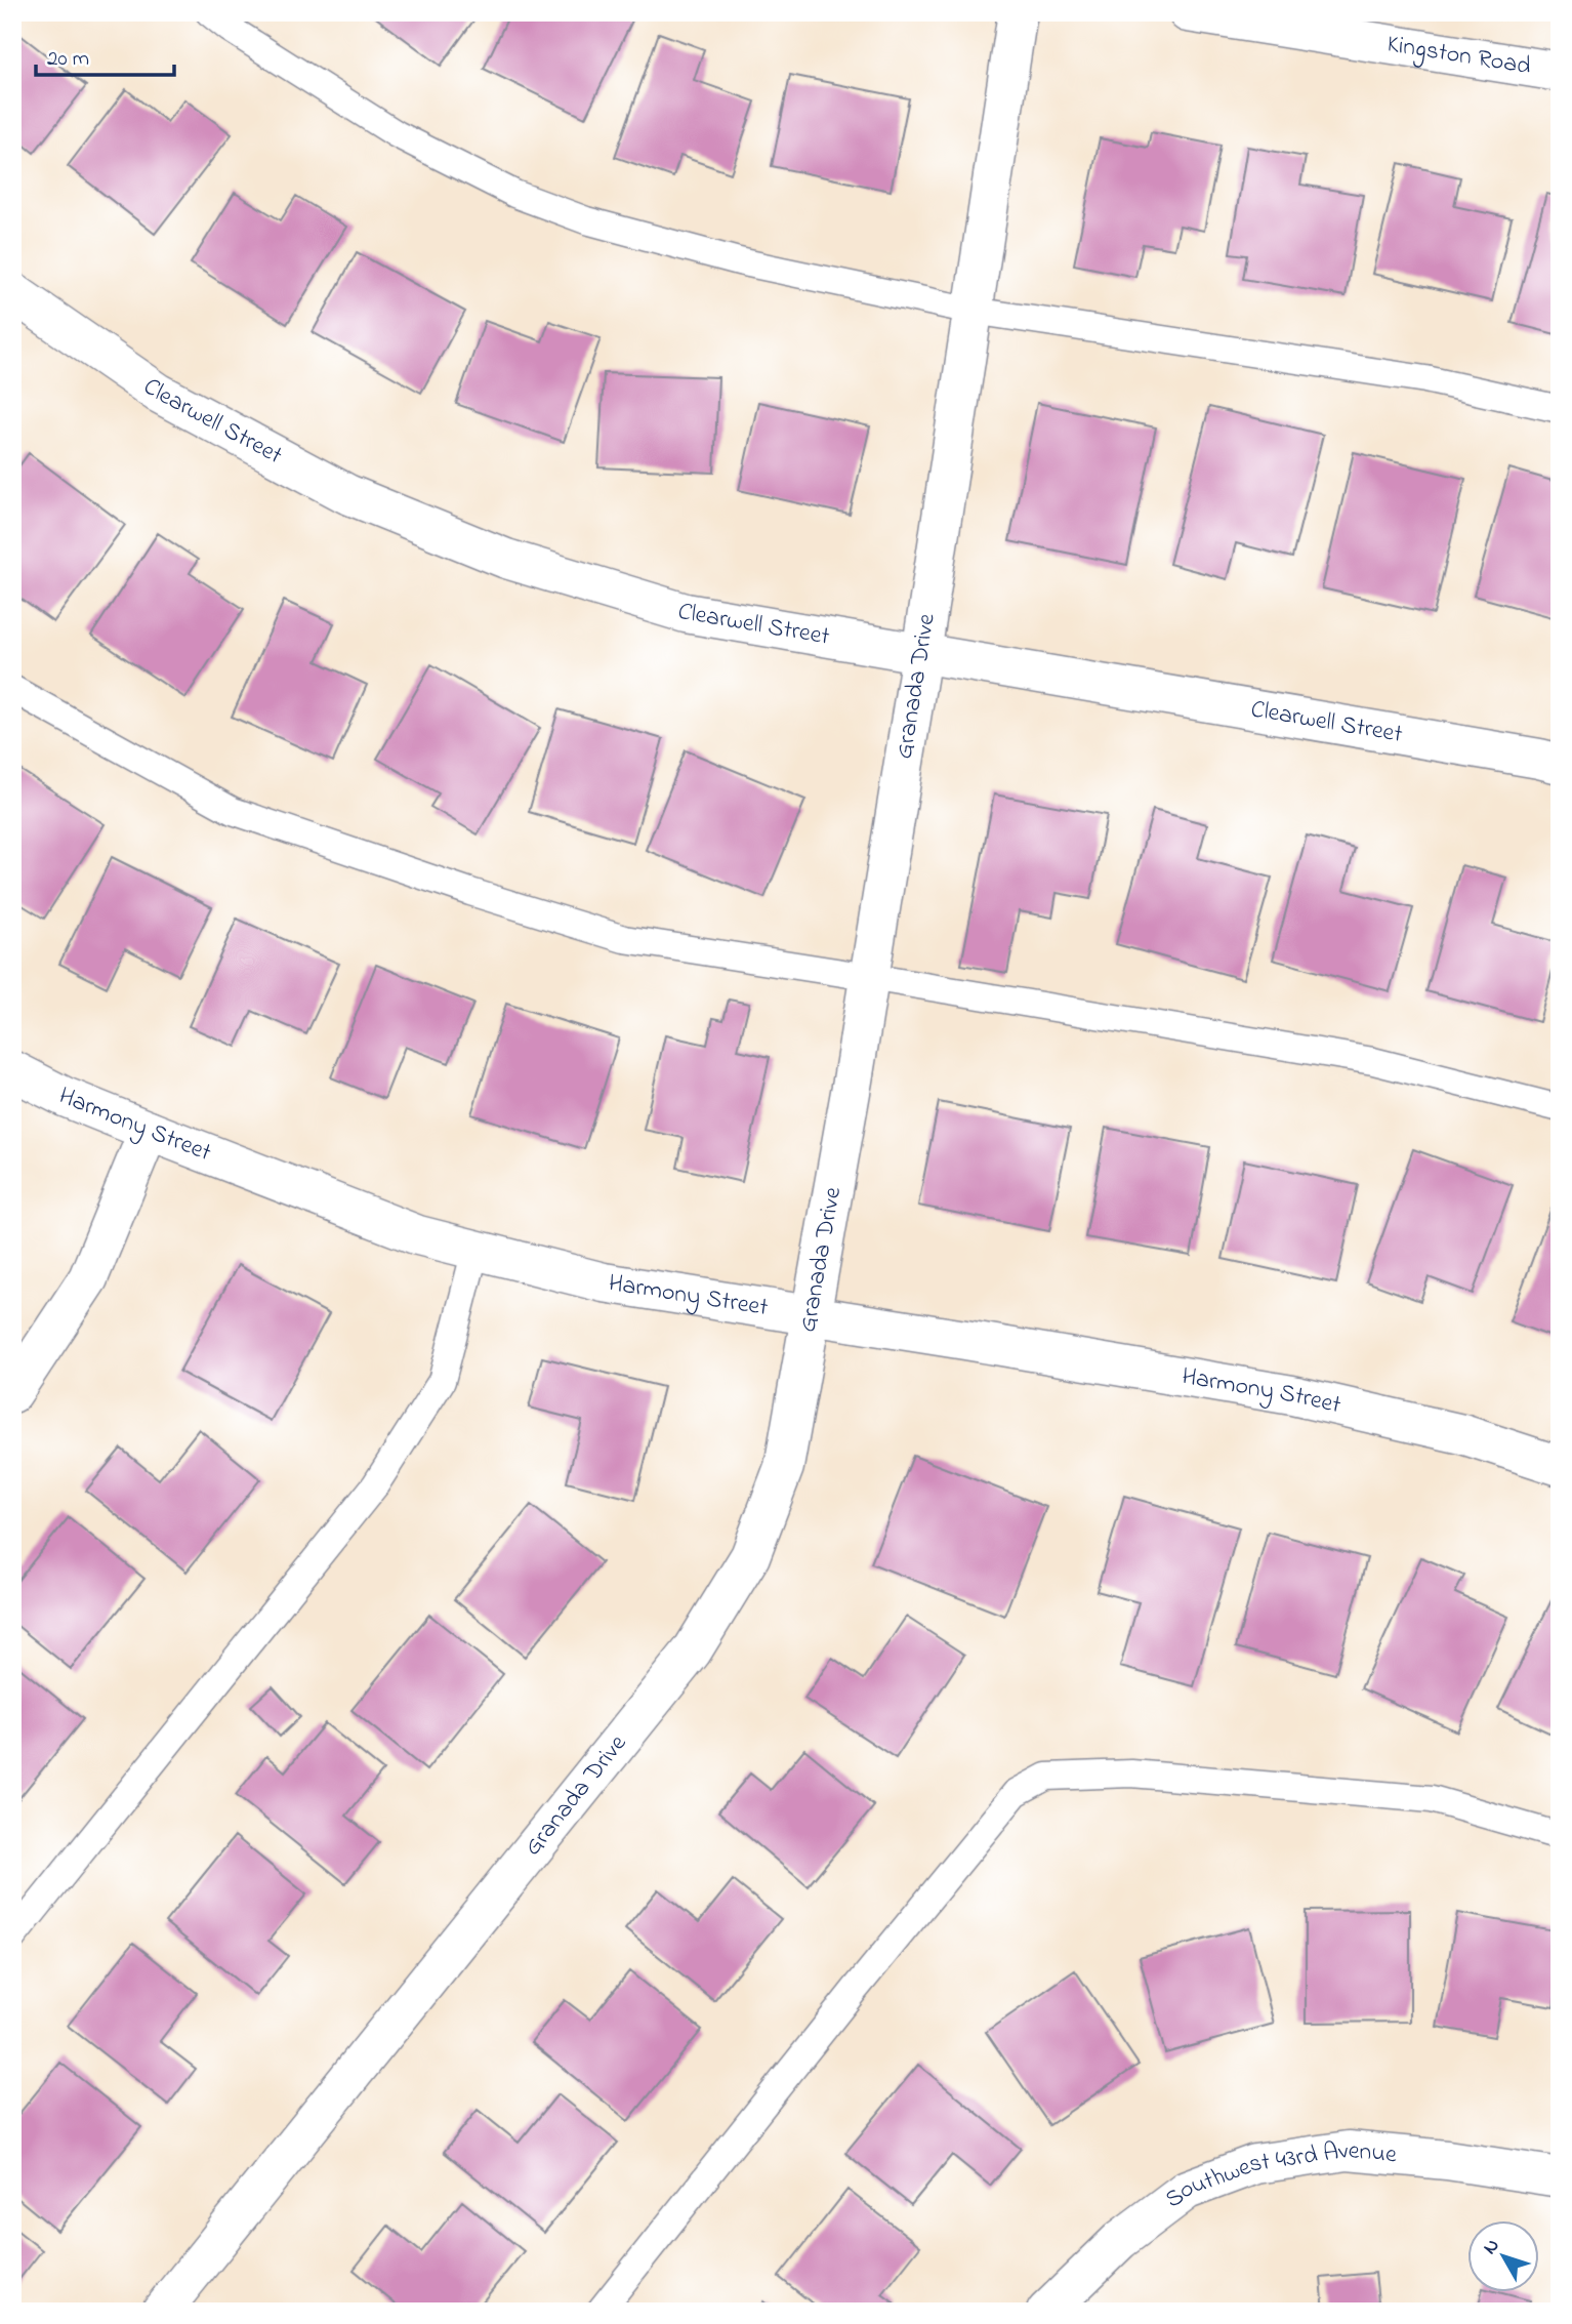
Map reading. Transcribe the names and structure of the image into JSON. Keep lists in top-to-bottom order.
{
  "streets": {
    "street": [
      "Kingston Road",
      "Clearwell Street",
      "Granada Drive",
      "Harmony Street",
      "Southwest 43rd Avenue"
    ]
  },
  "crossings": [
    ["Clearwell Street", "Granada Drive"],
    ["Granada Drive", "Harmony Street"]
  ],
  "scale_bar": "20 m",
  "north": "top left"
}
